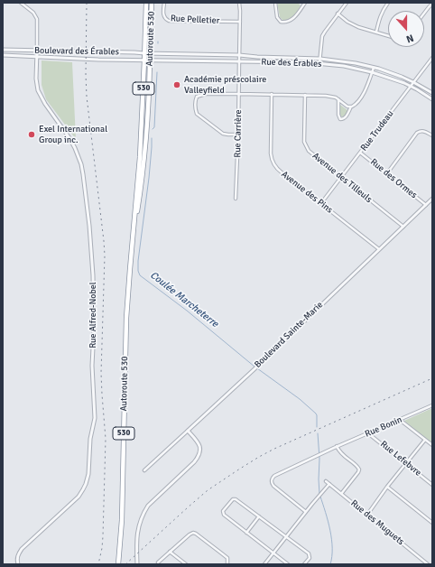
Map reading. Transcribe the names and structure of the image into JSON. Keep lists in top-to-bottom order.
{
  "streets": {
    "highway": ["Autoroute 530", "530"],
    "street": [
      "Rue Pelletier",
      "Boulevard des Érables",
      "Rue des Érables",
      "Rue Trudeau",
      "Rue Carrière",
      "Avenue des Tilleuls",
      "Rue des Ormes",
      "Avenue des Pins",
      "Rue Alfred-Nobel",
      "Boulevard Sainte-Marie",
      "Rue Bonin",
      "Rue Lefebvre",
      "Rue des Muguets"
    ]
  },
  "crossings": [
    ["Rue Pelletier", "Rue Carrière"],
    ["Autoroute 530", "Boulevard des Érables"],
    ["Autoroute 530", "Rue des Érables"],
    ["Boulevard des Érables", "Rue des Érables"],
    ["Boulevard des Érables", "Rue Alfred-Nobel"],
    ["Rue des Érables", "Rue Trudeau"],
    ["Rue des Érables", "Rue Carrière"],
    ["Rue Trudeau", "Avenue des Tilleuls"],
    ["Rue Trudeau", "Rue des Ormes"],
    ["Rue Trudeau", "Avenue des Pins"],
    ["Avenue des Tilleuls", "Boulevard Sainte-Marie"],
    ["Rue des Ormes", "Boulevard Sainte-Marie"],
    ["Avenue des Pins", "Boulevard Sainte-Marie"],
    ["Rue Bonin", "Rue Lefebvre"]
  ],
  "water": ["Coulée Marcheterre"],
  "places": ["Académie préscolaire Valleyfield", "Exel International Group inc."],
  "north": "bottom"
}
